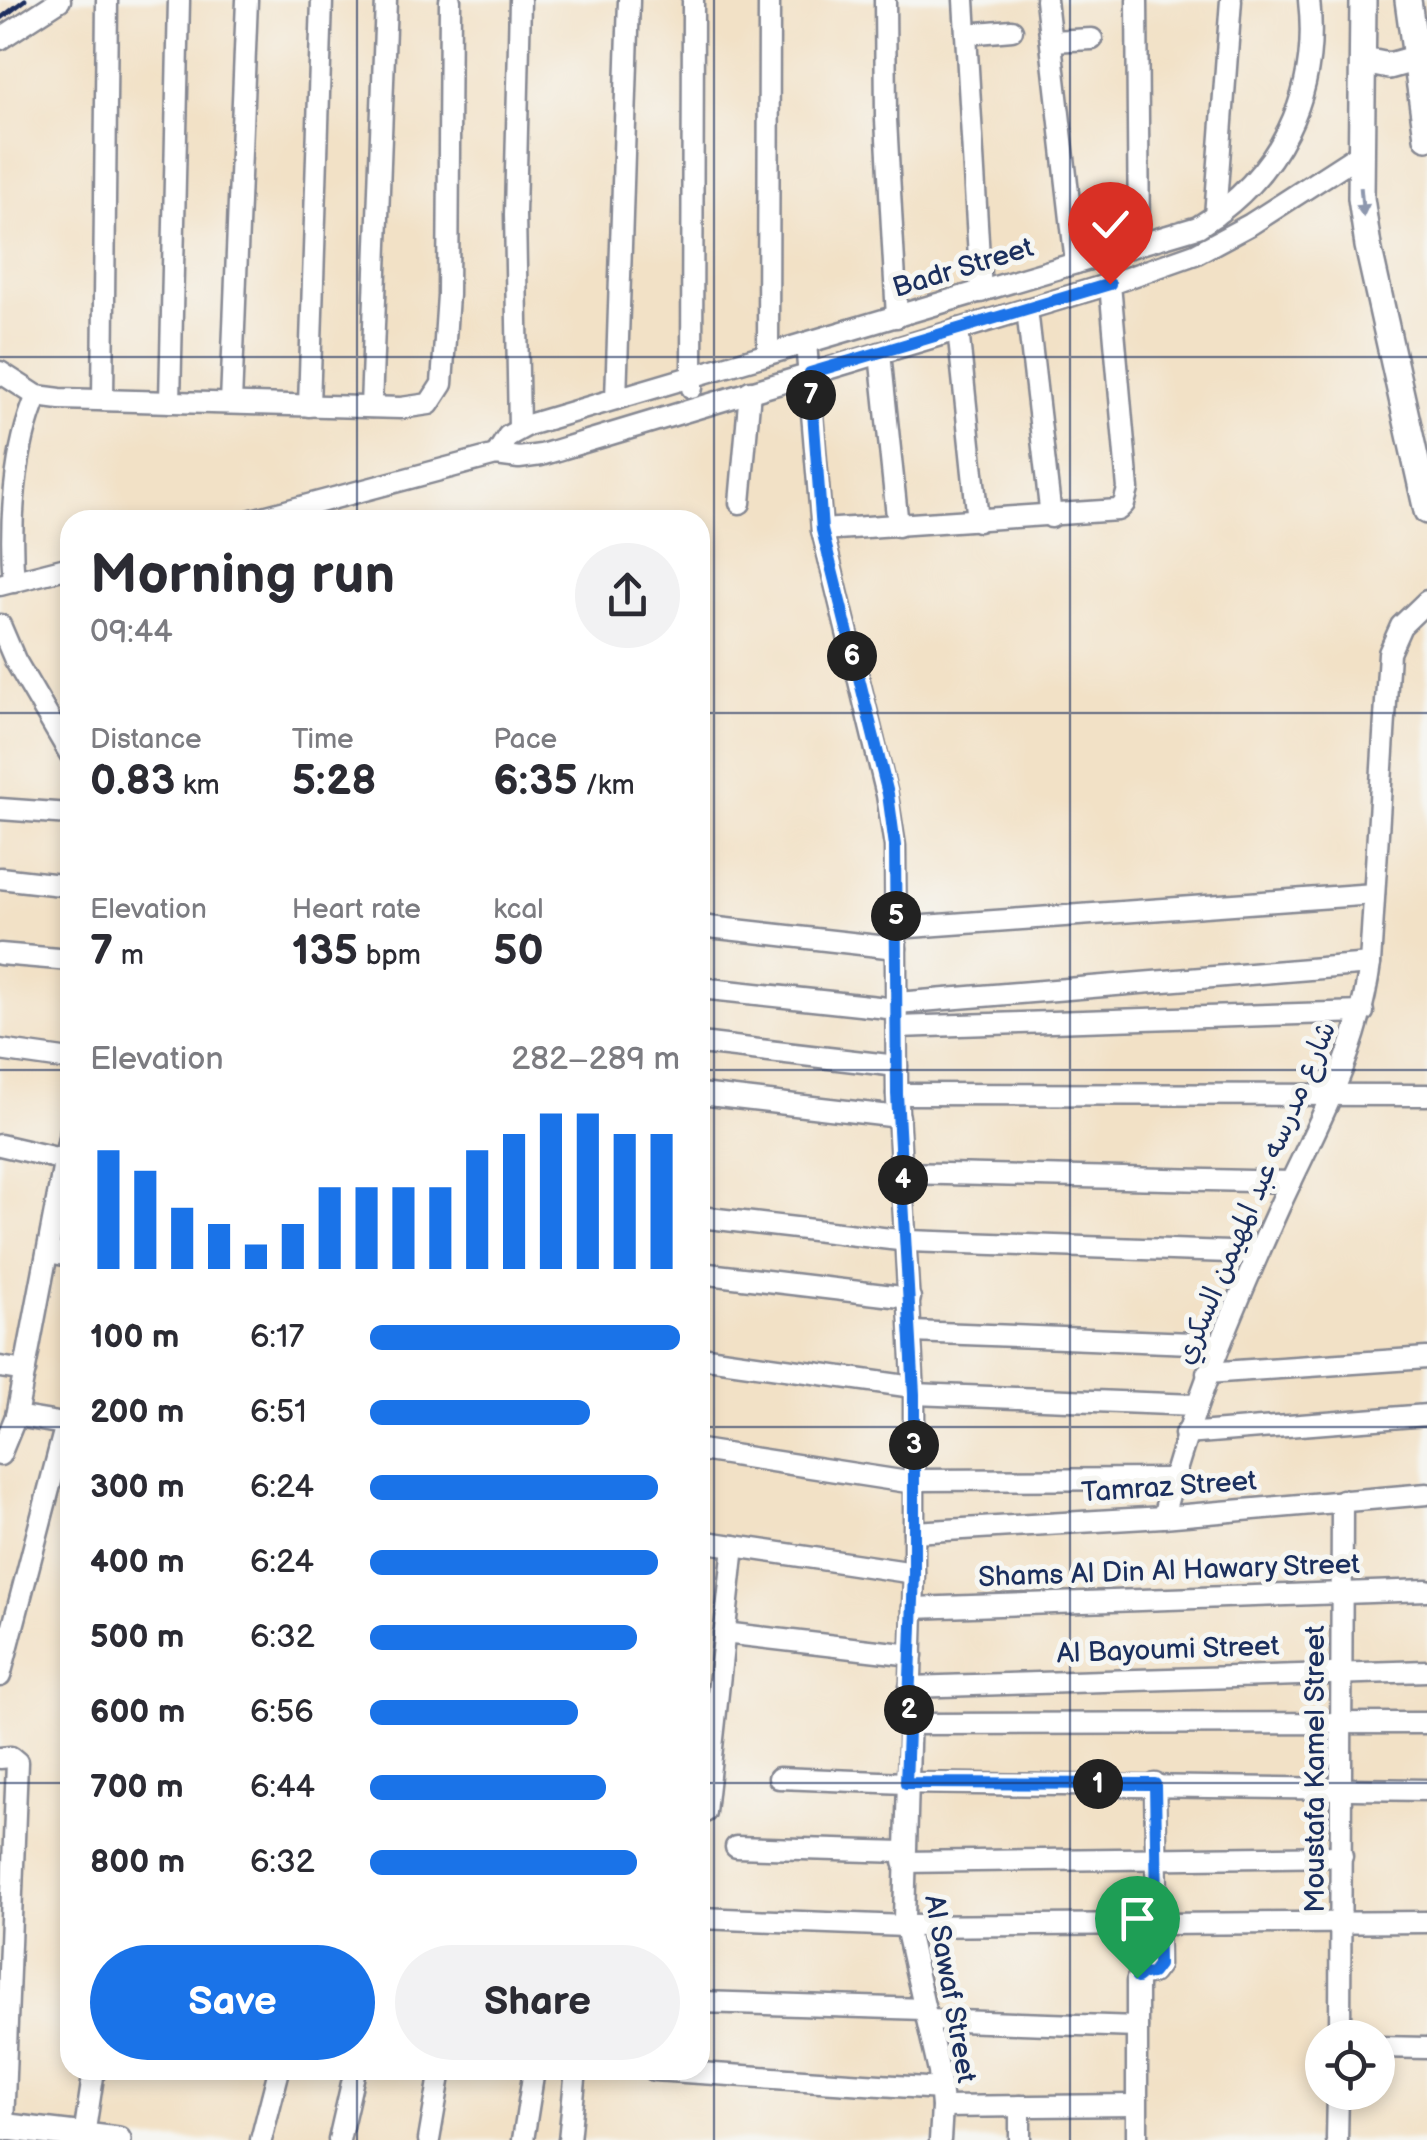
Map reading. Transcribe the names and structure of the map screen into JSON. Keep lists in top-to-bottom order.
{
  "streets": {
    "street": [
      "Badr Street",
      "شارع مدرسه عبد المهيمن السكري",
      "Tamraz Street",
      "Shams Al Din Al Hawary Street",
      "Al Bayoumi Street",
      "Moustafa Kamel Street",
      "Al Sawaf Street"
    ]
  },
  "crossings": [
    ["Badr Street", "Al Sawaf Street"],
    ["شارع مدرسه عبد المهيمن السكري", "Tamraz Street"],
    ["Tamraz Street", "Moustafa Kamel Street"],
    ["Tamraz Street", "Al Sawaf Street"],
    ["Shams Al Din Al Hawary Street", "Moustafa Kamel Street"],
    ["Shams Al Din Al Hawary Street", "Al Sawaf Street"],
    ["Al Bayoumi Street", "Moustafa Kamel Street"],
    ["Al Bayoumi Street", "Al Sawaf Street"]
  ],
  "page": {
    "pins": [
      "7",
      "6",
      "5",
      "4",
      "3",
      "2",
      "1"
    ],
    "heading": ["Morning run", "09:44"],
    "stats": [
      ["Distance", "0.83 km"],
      ["Time", "5:28"],
      ["Pace", "6:35 /km"],
      ["Elevation", "7 m"],
      ["Heart rate", "135 bpm"],
      ["kcal", "50"]
    ],
    "chart": ["Elevation", "282–289 m"],
    "list": [
      {
        "name": "100 m",
        "note": "6:17"
      },
      {
        "name": "200 m",
        "note": "6:51"
      },
      {
        "name": "300 m",
        "note": "6:24"
      },
      {
        "name": "400 m",
        "note": "6:24"
      },
      {
        "name": "500 m",
        "note": "6:32"
      },
      {
        "name": "600 m",
        "note": "6:56"
      },
      {
        "name": "700 m",
        "note": "6:44"
      },
      {
        "name": "800 m",
        "note": "6:32"
      }
    ],
    "buttons": ["Save", "Share"]
  }
}
